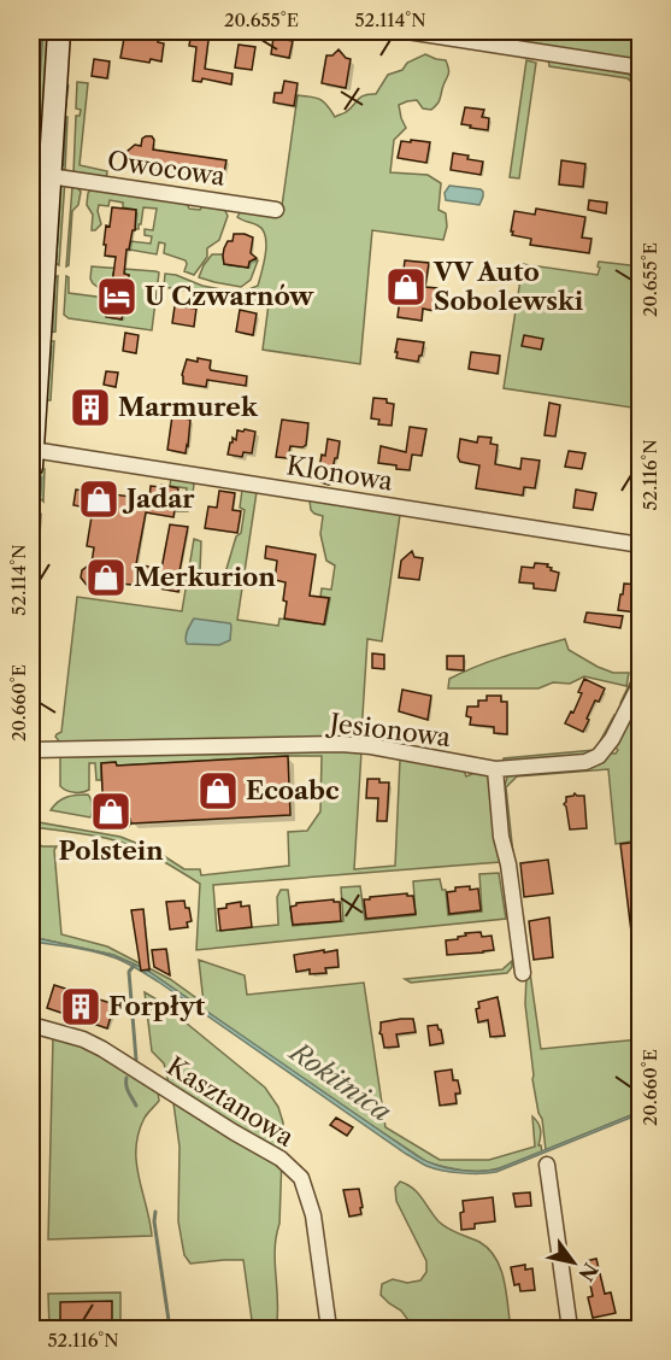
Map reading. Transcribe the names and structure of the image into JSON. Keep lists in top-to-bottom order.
{
  "streets": {
    "street": [
      "Owocowa",
      "Klonowa",
      "Jesionowa",
      "Kasztanowa"
    ]
  },
  "water": ["Rokitnica"],
  "places": {
    "shop": [
      "VV Auto Sobolewski",
      "Jadar",
      "Merkurion",
      "Ecoabc",
      "Polstein"
    ],
    "hotel": ["U Czwarnów"],
    "building": ["Marmurek", "Forpłyt"]
  },
  "north": "bottom right",
  "coordinates": [
    "20.655°E",
    "52.114°N",
    "52.116°N",
    "20.660°E"
  ]
}
